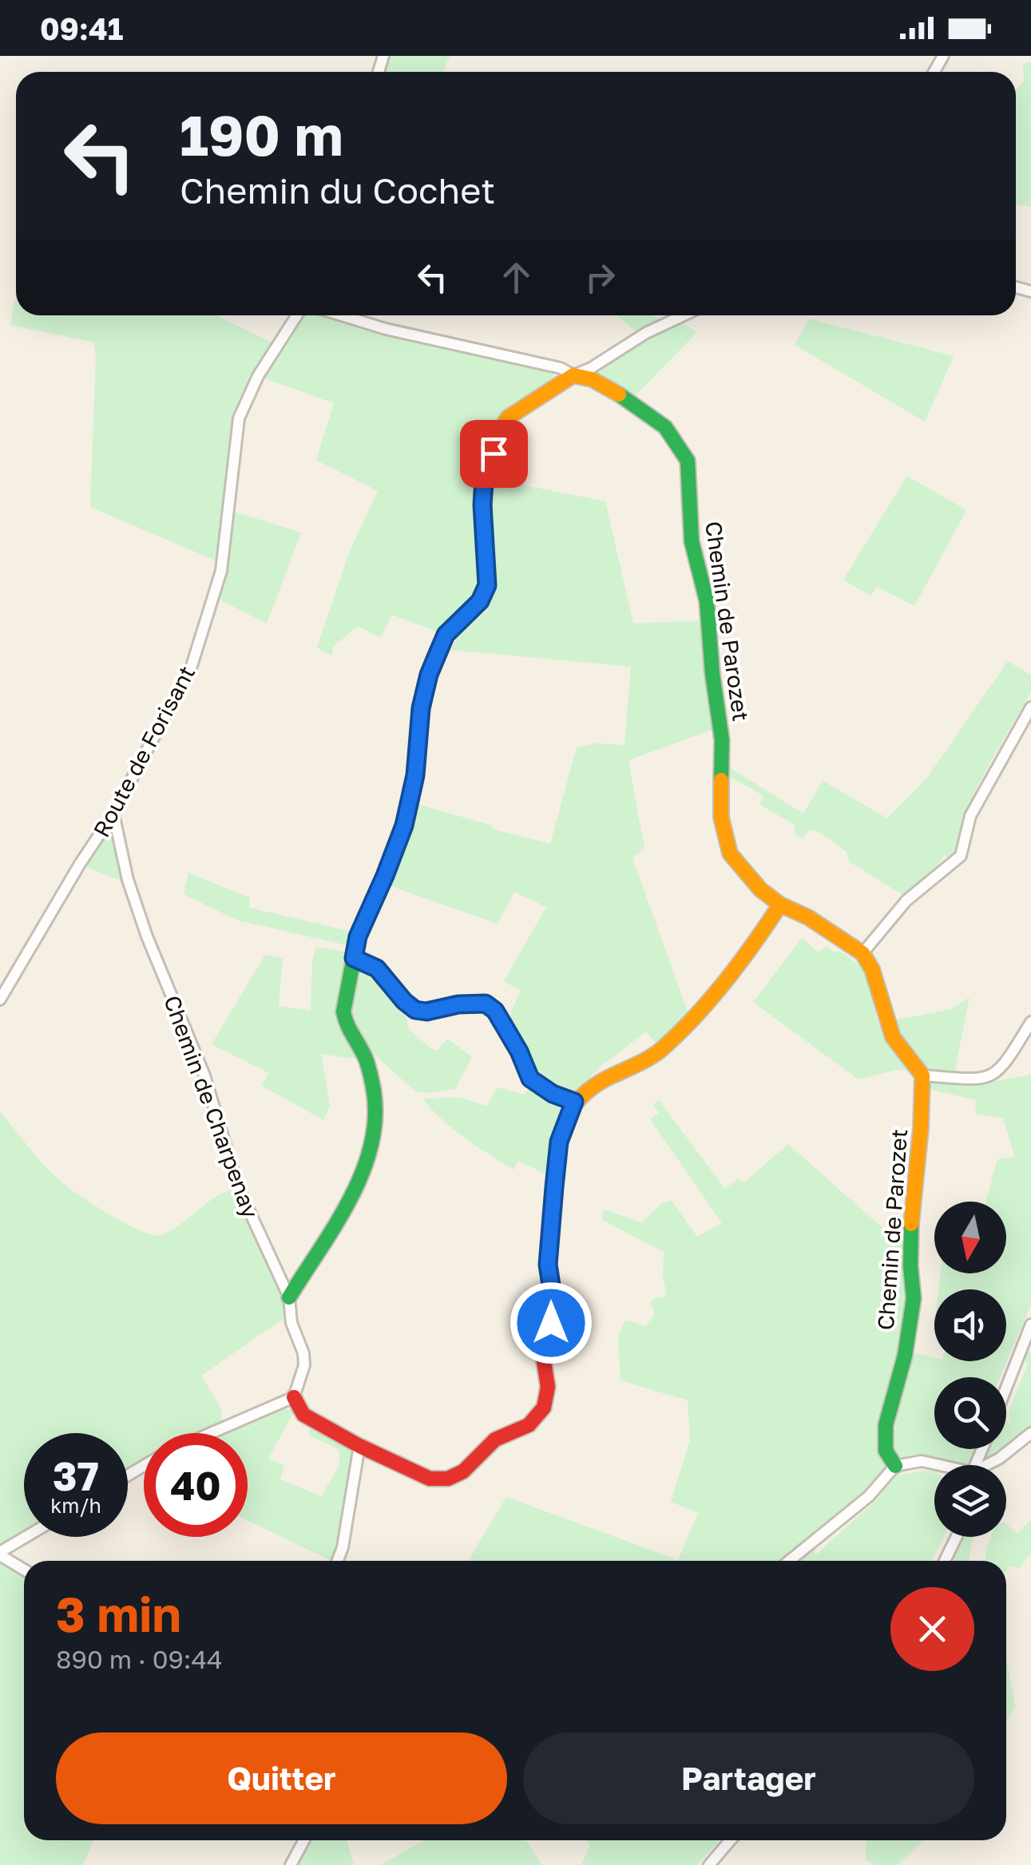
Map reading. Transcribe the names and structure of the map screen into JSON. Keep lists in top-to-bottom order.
{
  "streets": {
    "street": ["Chemin de Parozet", "Route de Forisant", "Chemin de Charpenay"]
  },
  "crossings": [
    ["Route de Forisant", "Chemin de Charpenay"]
  ],
  "north": "bottom",
  "page": {
    "status": "09:41",
    "turn": ["190 m", "Chemin du Cochet"],
    "speed": "37 km/h",
    "limit": "40",
    "heading": ["3 min", "890 m · 09:44"],
    "buttons": ["Quitter", "Partager"]
  }
}
